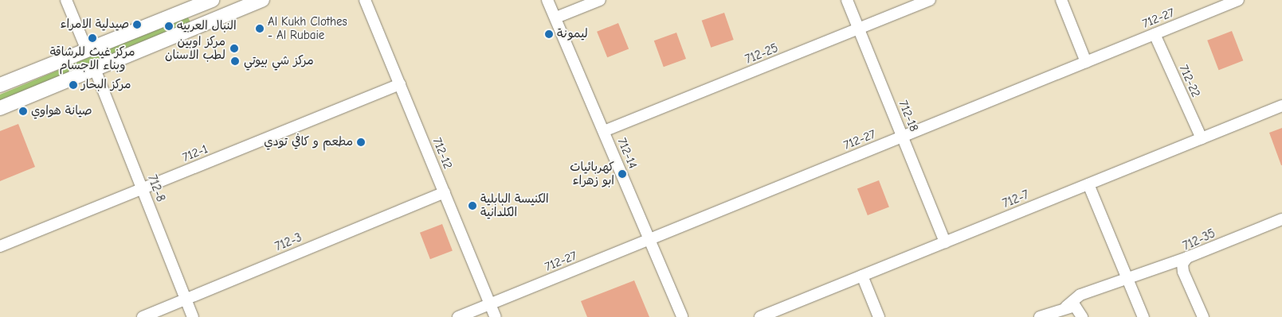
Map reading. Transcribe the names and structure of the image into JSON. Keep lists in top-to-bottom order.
{
  "streets": {
    "street": [
      "712-27",
      "712-25",
      "712-22",
      "712-18",
      "712-1",
      "712-12",
      "712-14",
      "712-8",
      "712-7",
      "712-35",
      "712-3"
    ]
  },
  "crossings": [
    ["712-27", "712-22"],
    ["712-27", "712-18"],
    ["712-27", "712-12"],
    ["712-27", "712-14"],
    ["712-25", "712-18"],
    ["712-25", "712-14"],
    ["712-22", "712-7"],
    ["712-18", "712-7"],
    ["712-1", "712-12"],
    ["712-1", "712-8"],
    ["712-12", "712-3"],
    ["712-8", "712-3"]
  ],
  "places": [
    "صيدلية الامراء",
    "النبال العربيه",
    "Al Kukh Clothes - Al Rubaie",
    "ليمونة",
    "مركز غيث للرشاقة وبناء الاجسام",
    "مركز اوبين لطب الاسنان",
    "مركز شي بيوتي",
    "مركز البحار",
    "صيانة هواوي",
    "مطعم و كافي تودي",
    "كهربائيات ابو زهراء",
    "الكنيسة البابلية الكلدانية"
  ]
}
